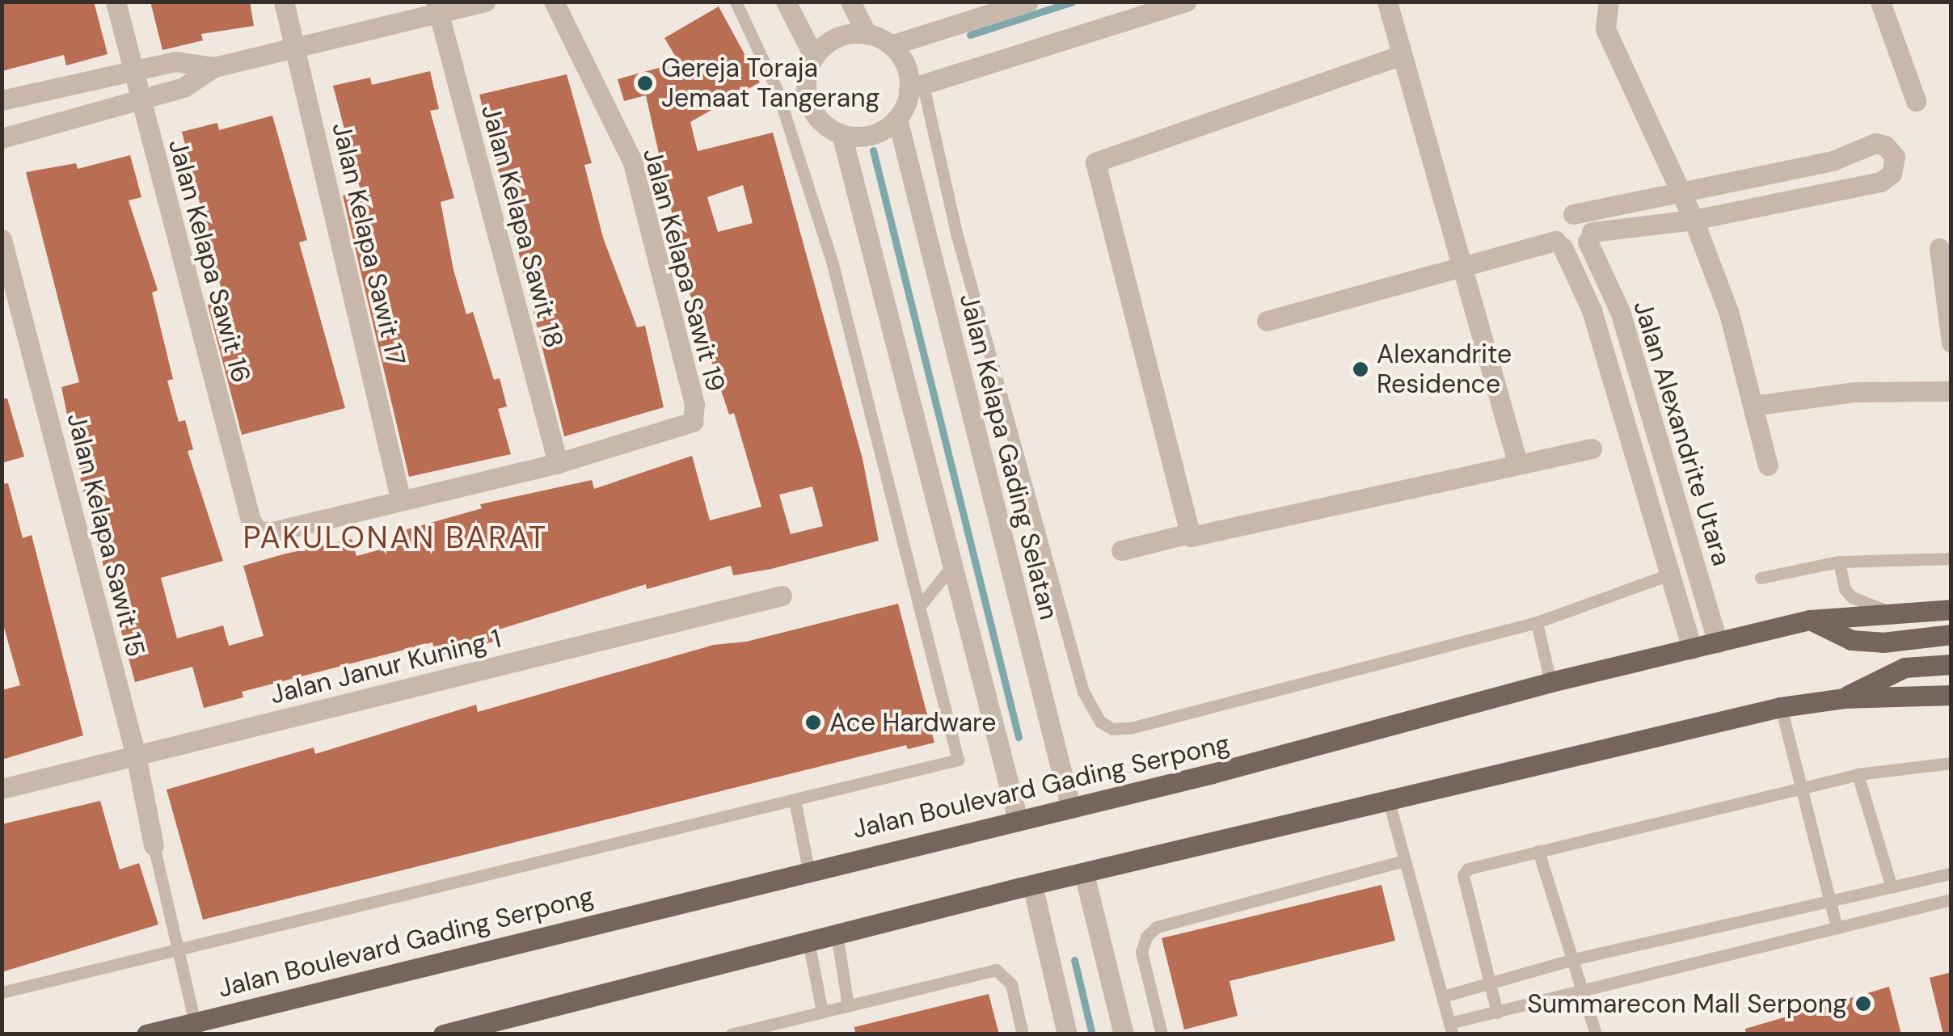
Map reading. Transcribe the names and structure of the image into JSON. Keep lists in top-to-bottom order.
{
  "streets": {
    "main road": ["Jalan Boulevard Gading Serpong"],
    "street": [
      "Jalan Kelapa Sawit 18",
      "Jalan Kelapa Sawit 17",
      "Jalan Kelapa Sawit 16",
      "Jalan Kelapa Sawit 19",
      "Jalan Alexandrite Utara",
      "Jalan Kelapa Gading Selatan",
      "Jalan Kelapa Sawit 15",
      "Jalan Janur Kuning 1"
    ]
  },
  "crossings": [
    ["Jalan Kelapa Sawit 18", "Jalan Kelapa Sawit 19"],
    ["Jalan Kelapa Sawit 17", "Jalan Kelapa Sawit 16"],
    ["Jalan Alexandrite Utara", "Jalan Boulevard Gading Serpong"],
    ["Jalan Kelapa Gading Selatan", "Jalan Boulevard Gading Serpong"],
    ["Jalan Kelapa Sawit 15", "Jalan Janur Kuning 1"]
  ],
  "districts": ["PAKULONAN BARAT"],
  "places": [
    "Gereja Toraja Jemaat Tangerang",
    "Alexandrite Residence",
    "Ace Hardware",
    "Summarecon Mall Serpong"
  ]
}
